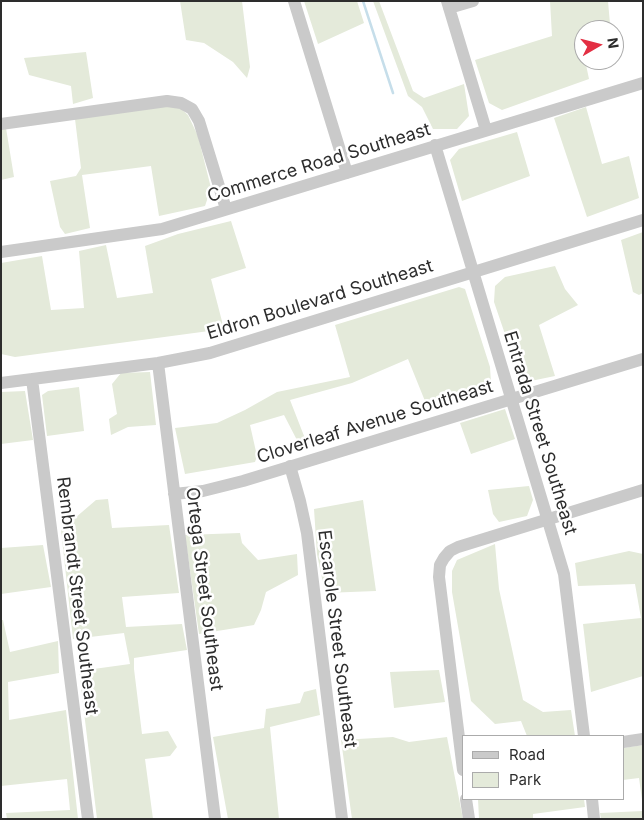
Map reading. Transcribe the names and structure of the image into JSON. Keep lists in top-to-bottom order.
{
  "streets": {
    "street": [
      "Commerce Road Southeast",
      "Eldron Boulevard Southeast",
      "Cloverleaf Avenue Southeast",
      "Entrada Street Southeast",
      "Ortega Street Southeast",
      "Rembrandt Street Southeast",
      "Escarole Street Southeast"
    ]
  },
  "crossings": [
    ["Commerce Road Southeast", "Entrada Street Southeast"],
    ["Eldron Boulevard Southeast", "Entrada Street Southeast"],
    ["Eldron Boulevard Southeast", "Ortega Street Southeast"],
    ["Eldron Boulevard Southeast", "Rembrandt Street Southeast"],
    ["Cloverleaf Avenue Southeast", "Entrada Street Southeast"],
    ["Cloverleaf Avenue Southeast", "Ortega Street Southeast"],
    ["Cloverleaf Avenue Southeast", "Escarole Street Southeast"]
  ],
  "legend": ["Road", "Park"],
  "north": "right"
}
